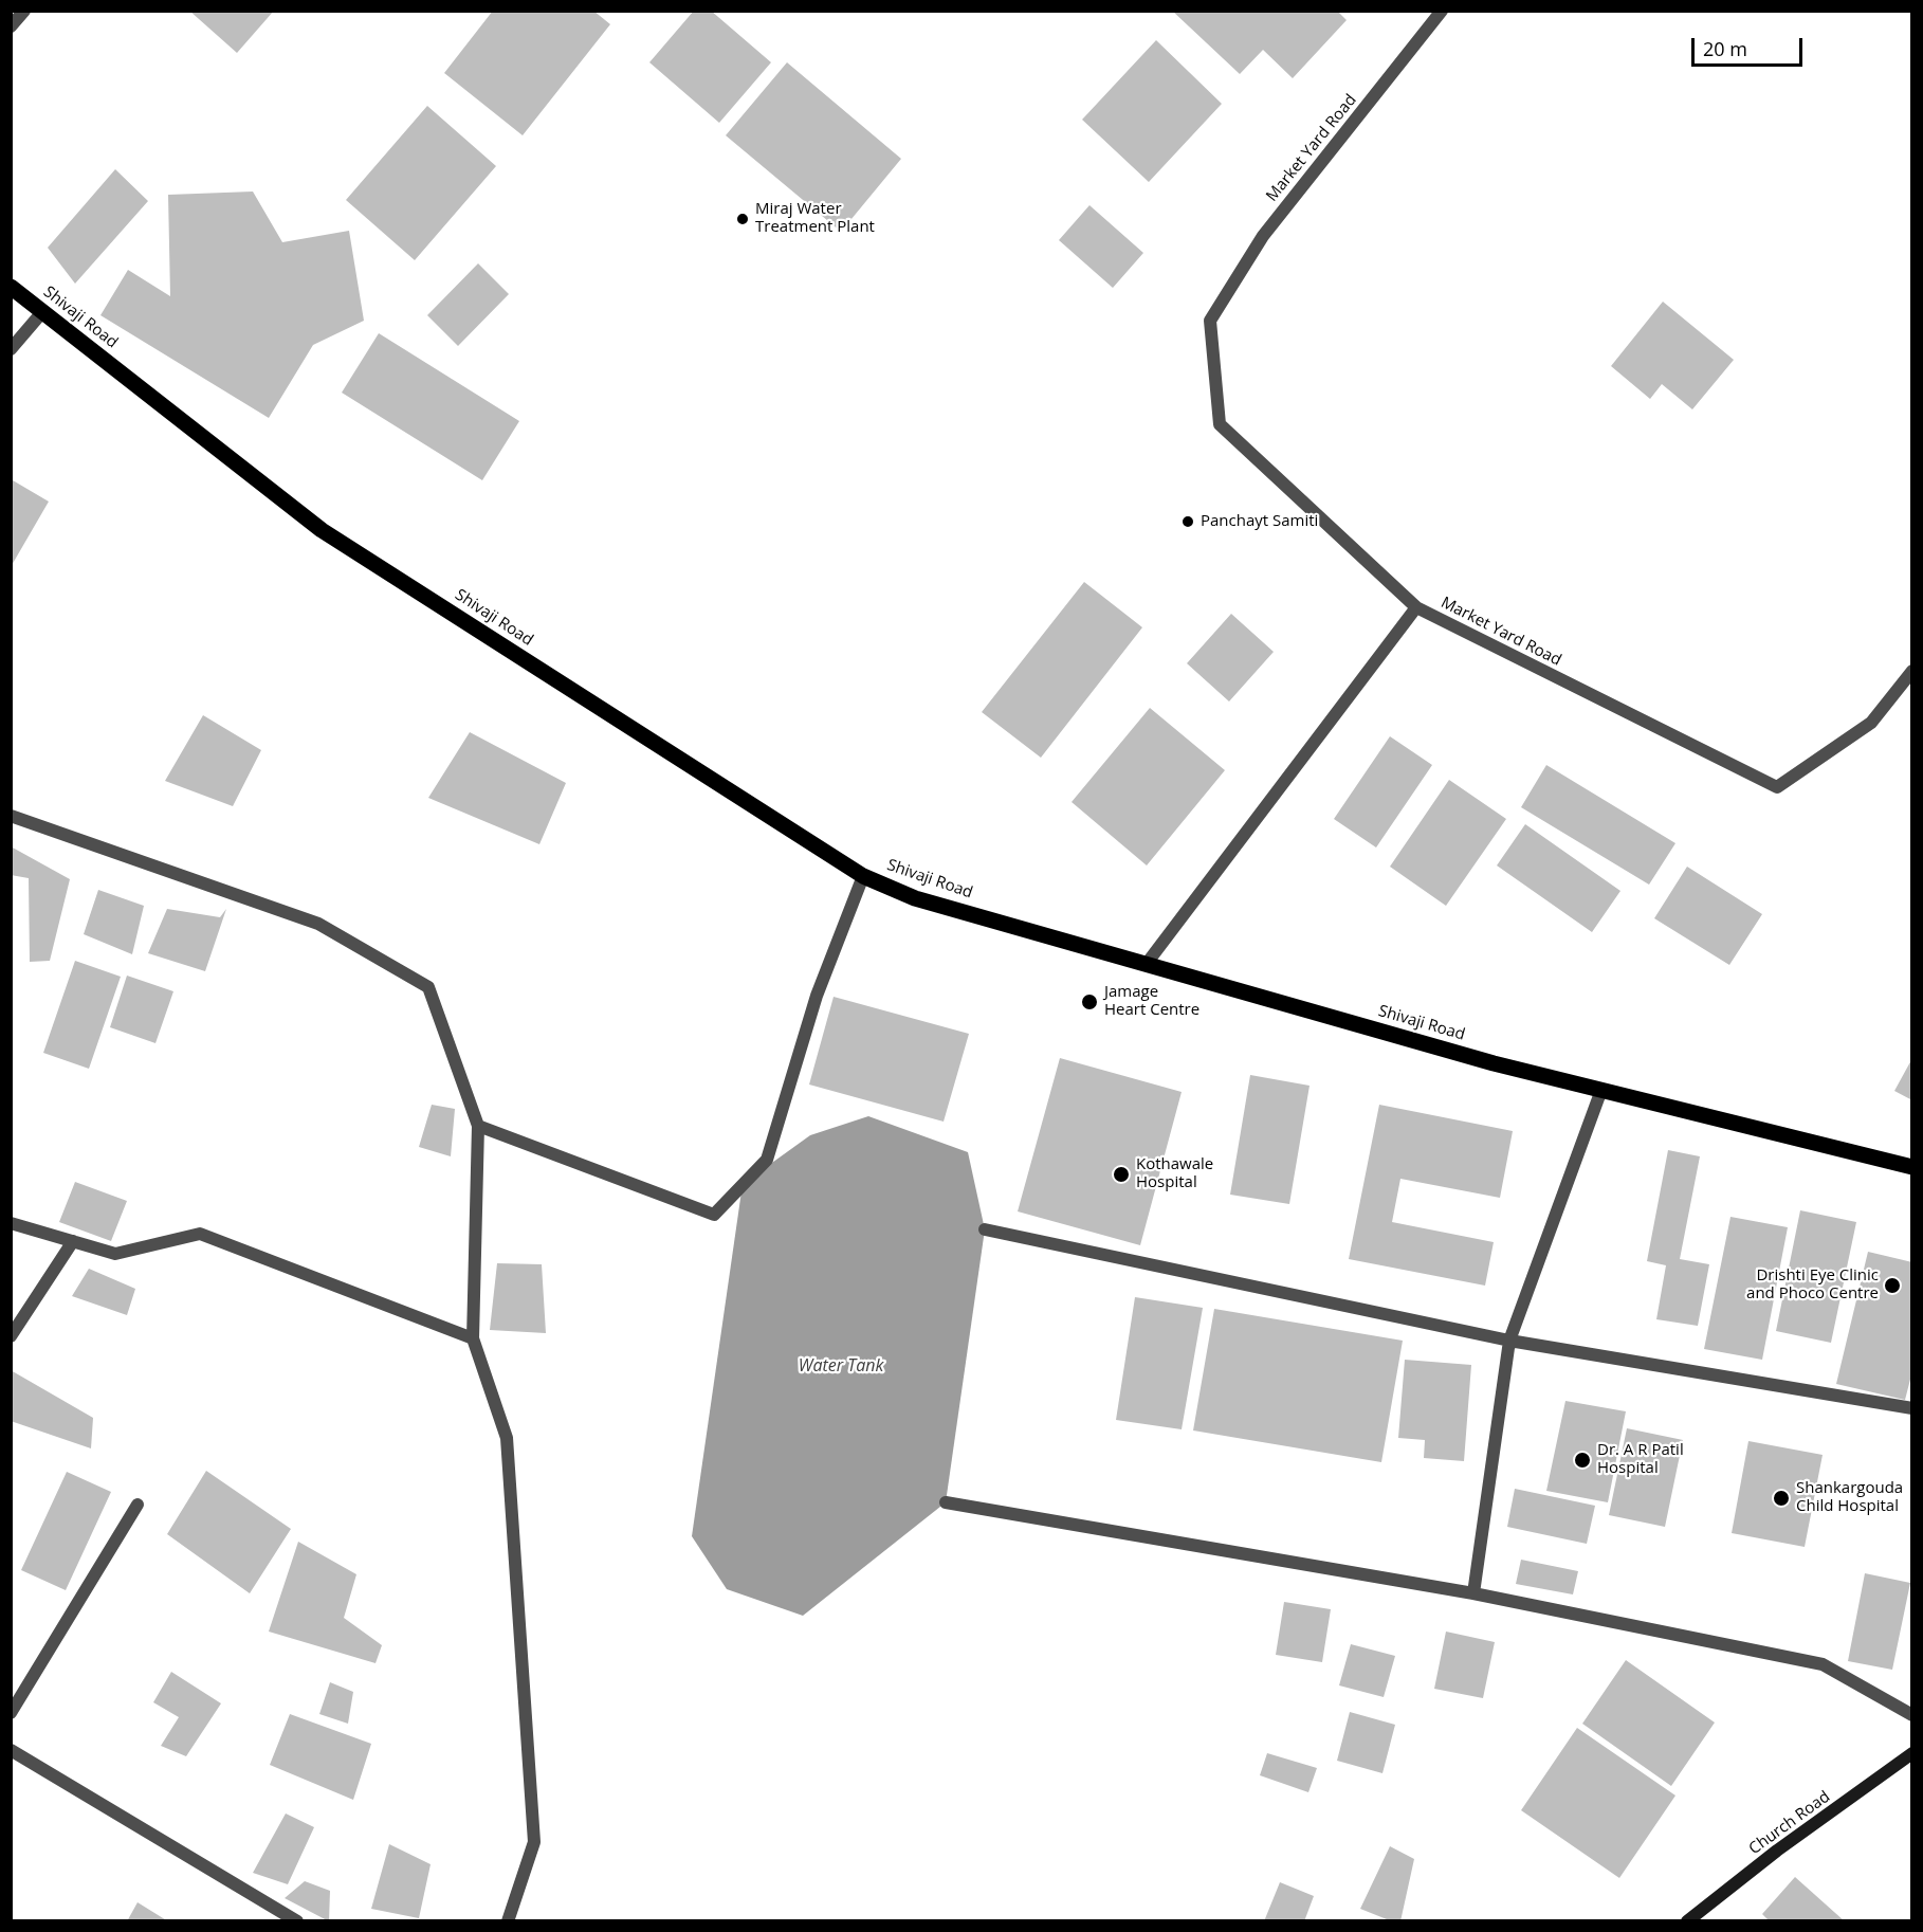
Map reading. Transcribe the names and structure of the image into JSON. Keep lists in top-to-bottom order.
{
  "streets": {
    "main road": ["Shivaji Road", "Church Road"],
    "street": ["Market Yard Road"]
  },
  "crossings": [
    ["Market Yard Road", "Shivaji Road"]
  ],
  "water": ["Water Tank"],
  "places": [
    "Miraj Water Treatment Plant",
    "Panchayt Samiti",
    "Jamage Heart Centre",
    "Kothawale Hospital",
    "Drishti Eye Clinic and Phoco Centre",
    "Dr. A R Patil Hospital",
    "Shankargouda Child Hospital"
  ],
  "scale_bar": "20 m"
}
